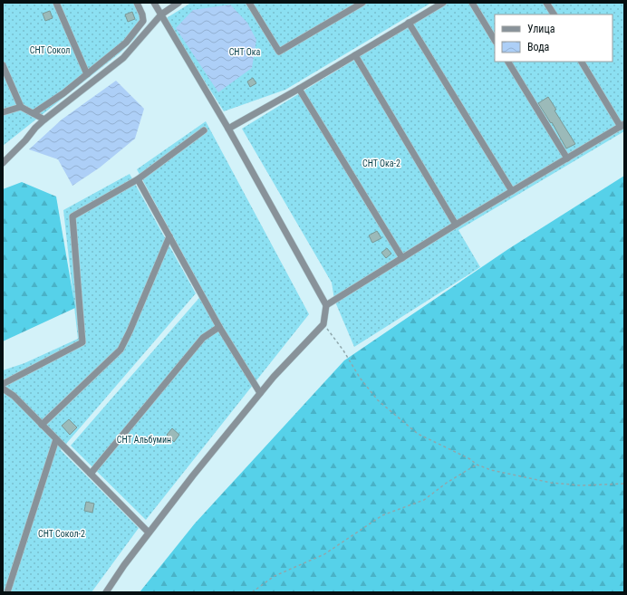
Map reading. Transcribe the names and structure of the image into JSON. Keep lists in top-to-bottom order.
{
  "parks": [
    "СНТ Сокол",
    "СНТ Ока",
    "СНТ Ока-2",
    "СНТ Альбумин",
    "СНТ Сокол-2"
  ],
  "legend": ["Улица", "Вода"]
}
